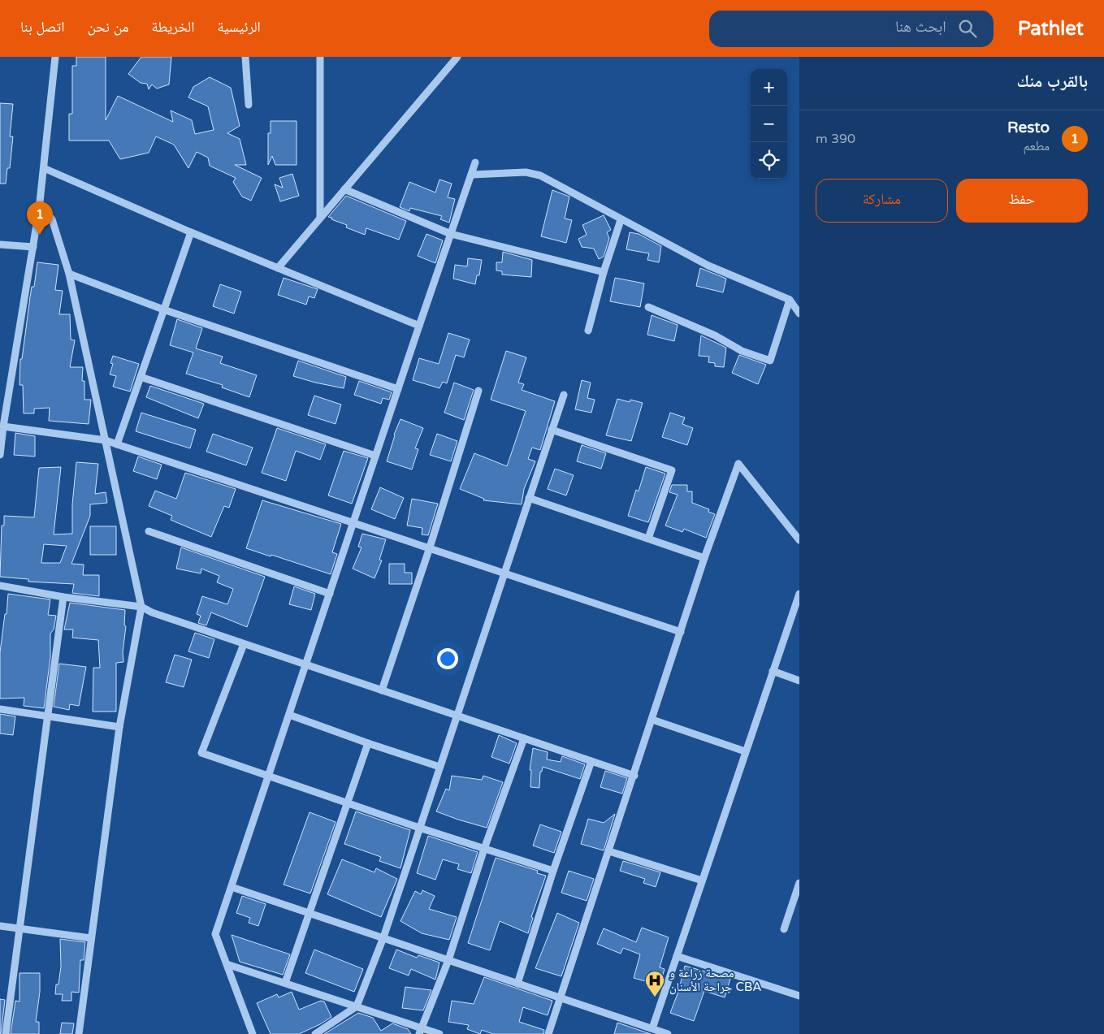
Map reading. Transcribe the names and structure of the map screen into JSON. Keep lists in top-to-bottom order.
{
  "places": {
    "hospital": ["مصحة زراعة و جراحة الأسنان CBA"]
  },
  "page": {
    "header": "Pathlet",
    "search": "ابحث هنا",
    "nav": [
      "الرئيسية",
      "الخريطة",
      "من نحن",
      "اتصل بنا"
    ],
    "heading": "بالقرب منك",
    "map_buttons": ["+", "−"],
    "list": [
      {
        "mark": "1",
        "name": "Resto",
        "note": "مطعم",
        "value": "390 m"
      }
    ],
    "buttons": ["حفظ", "مشاركة"],
    "pins": "1"
  }
}
